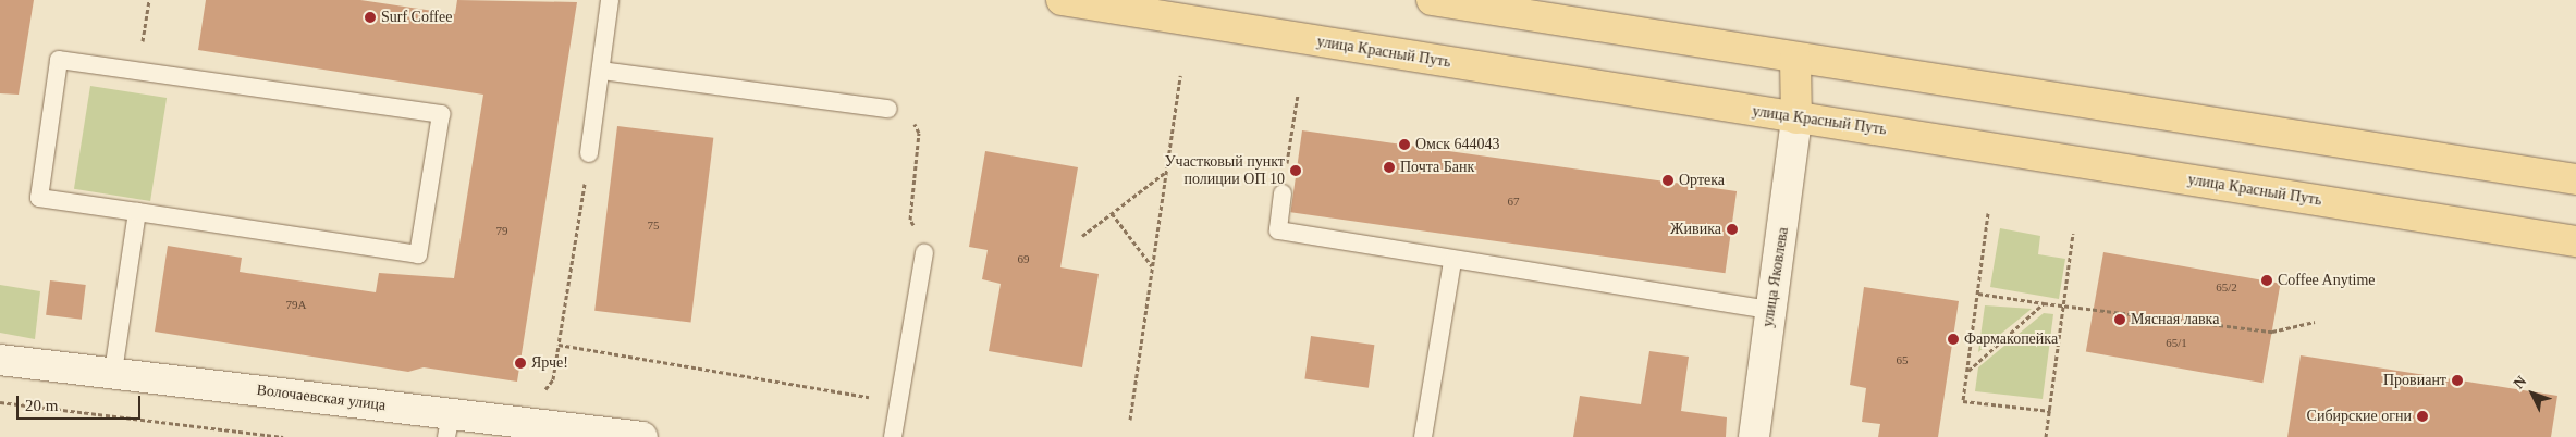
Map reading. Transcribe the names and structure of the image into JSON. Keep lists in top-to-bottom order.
{
  "streets": {
    "main road": ["улица Красный Путь"],
    "street": ["улица Яковлева", "Волочаевская улица"]
  },
  "crossings": [
    ["улица Красный Путь", "улица Яковлева"]
  ],
  "places": [
    "Surf Coffee",
    "Омск 644043",
    "Почта Банк",
    "Участковый пункт полиции ОП 10",
    "Ортека",
    "Живика",
    "Coffee Anytime",
    "Мясная лавка",
    "Фармакопейка",
    "Ярче!",
    "Провиант",
    "Сибирские огни"
  ],
  "house_numbers": [
    "67",
    "75",
    "79",
    "69",
    "65/2",
    "79А",
    "65/1",
    "65"
  ],
  "scale_bar": "20 m",
  "north": "top left"
}
